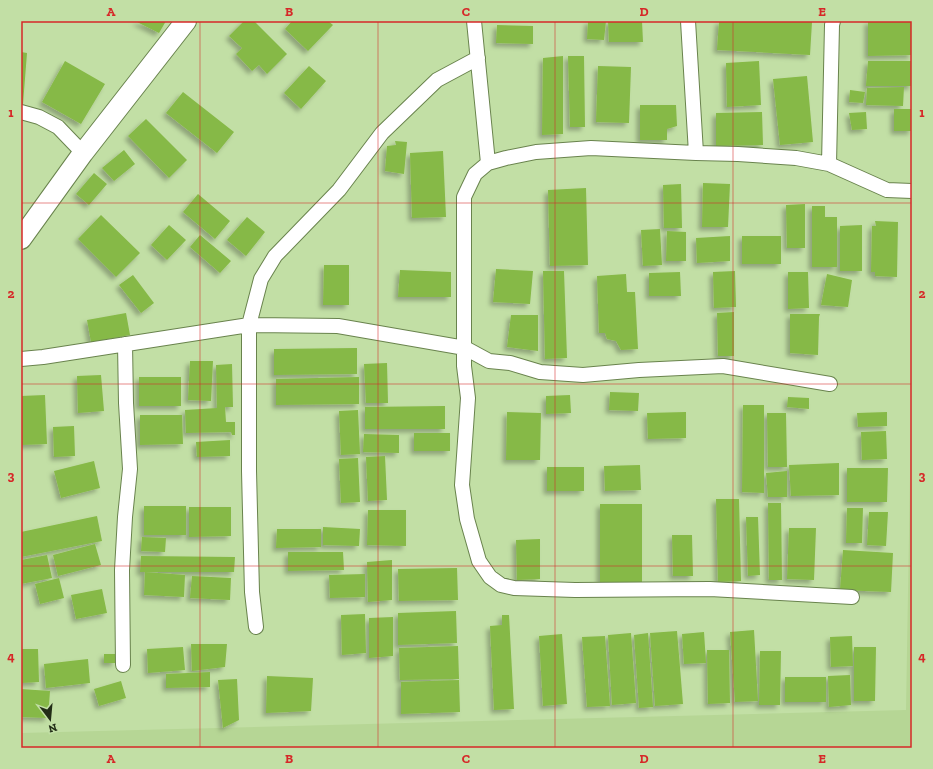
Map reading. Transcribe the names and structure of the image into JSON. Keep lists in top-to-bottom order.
{
  "north": "bottom",
  "grid": {
    "columns": [
      "A",
      "B",
      "C",
      "D",
      "E"
    ],
    "rows": [
      "1",
      "2",
      "3",
      "4"
    ]
  }
}
